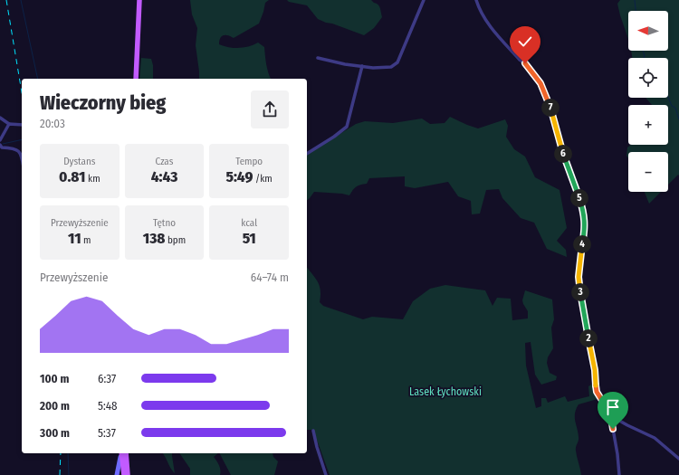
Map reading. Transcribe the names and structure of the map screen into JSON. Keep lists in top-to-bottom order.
{
  "parks": ["Lasek Łychowski"],
  "north": "left",
  "page": {
    "map_buttons": ["+", "−"],
    "heading": ["Wieczorny bieg", "20:03"],
    "pins": [
      "7",
      "6",
      "5",
      "4",
      "3",
      "2"
    ],
    "stats": [
      ["Dystans", "0.81 km"],
      ["Czas", "4:43"],
      ["Tempo", "5:49 /km"],
      ["Przewyższenie", "11 m"],
      ["Tętno", "138 bpm"],
      ["kcal", "51"]
    ],
    "chart": ["Przewyższenie", "64–74 m"],
    "list": [
      {
        "name": "100 m",
        "note": "6:37"
      },
      {
        "name": "200 m",
        "note": "5:48"
      },
      {
        "name": "300 m",
        "note": "5:37"
      }
    ]
  }
}
